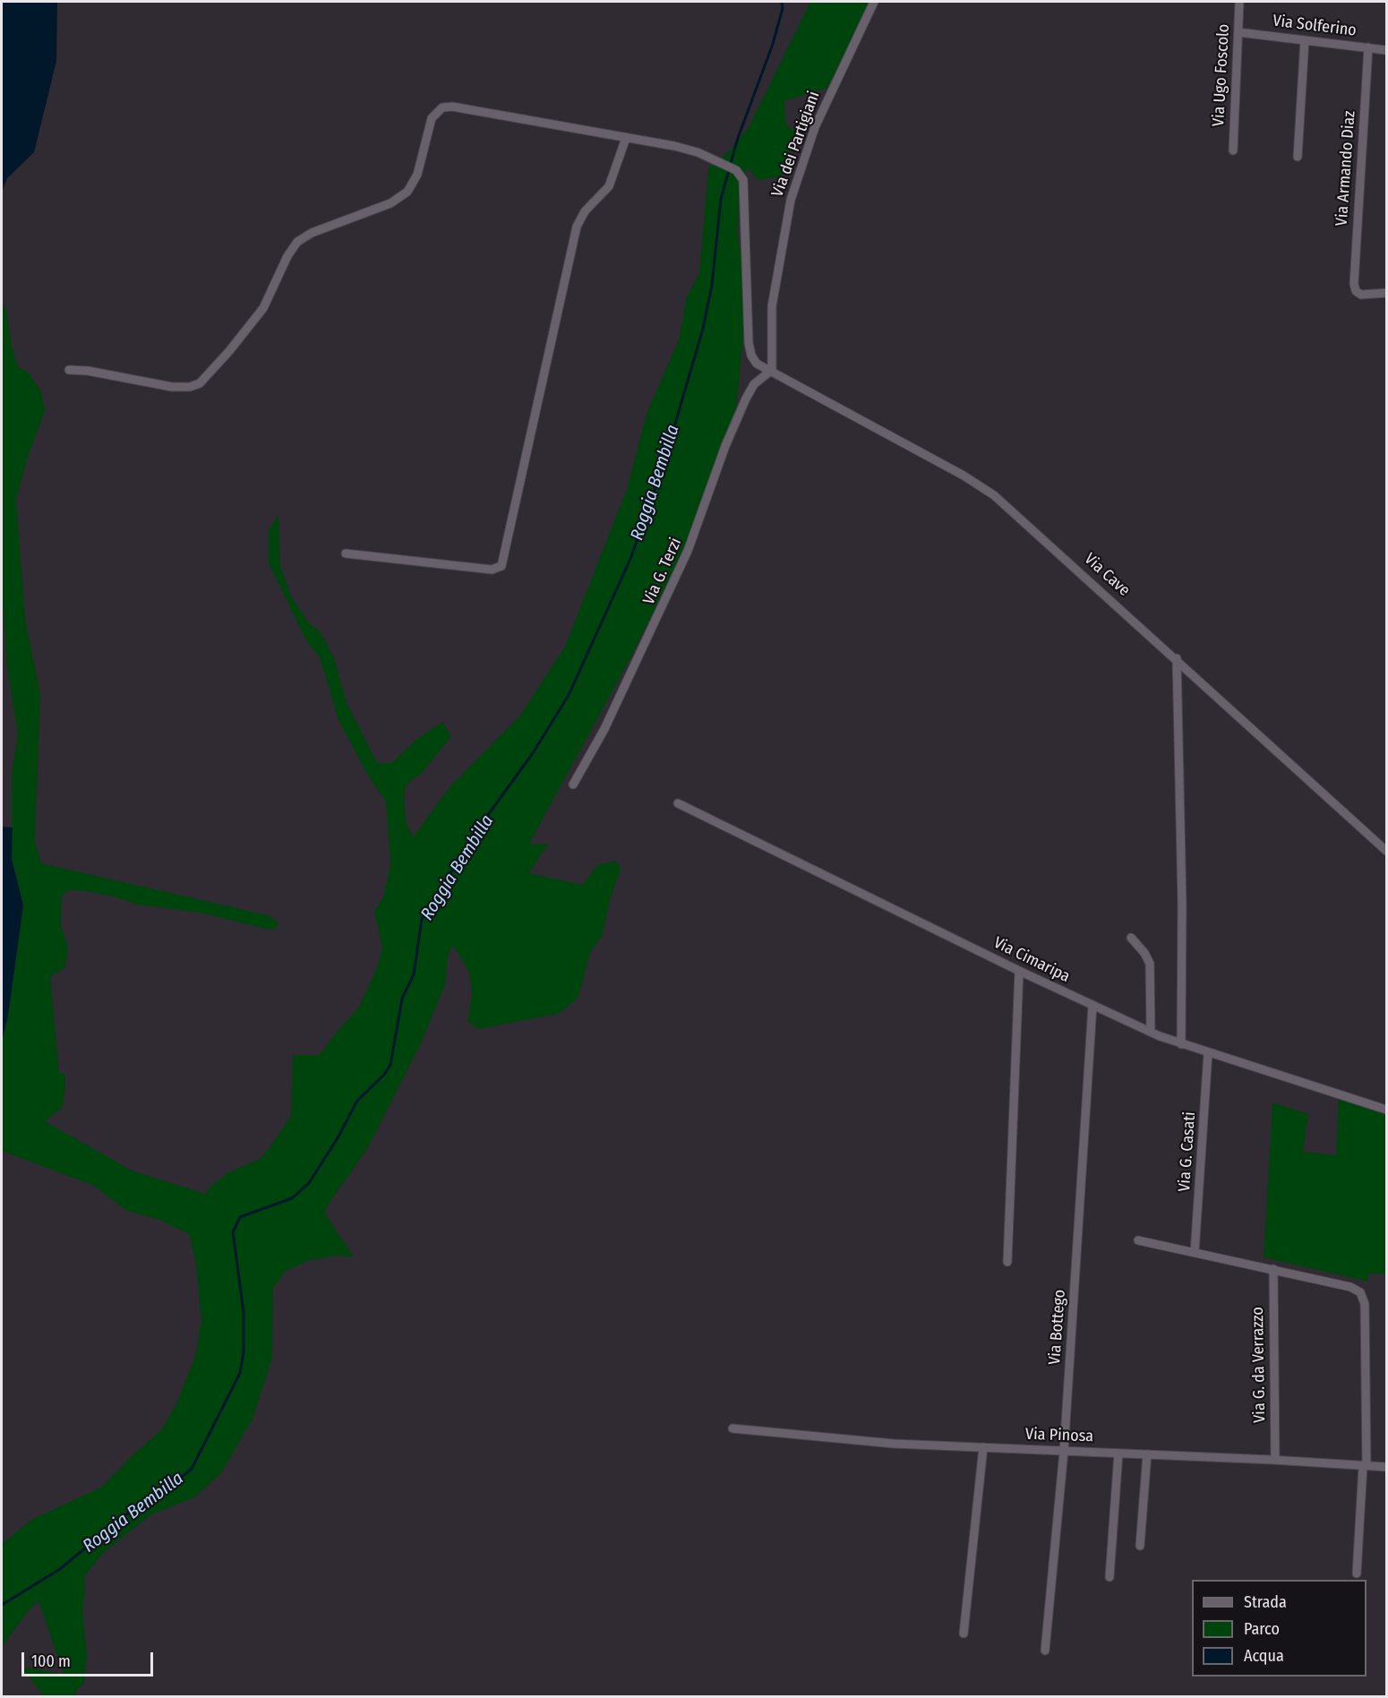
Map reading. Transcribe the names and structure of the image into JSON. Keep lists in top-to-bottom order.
{
  "streets": {
    "street": [
      "Via Solferino",
      "Via Ugo Foscolo",
      "Via dei Partigiani",
      "Via Armando Diaz",
      "Via G. Terzi",
      "Via Cave",
      "Via Cimaripa",
      "Via G. Casati",
      "Via Bottego",
      "Via G. da Verrazzo",
      "Via Pinosa"
    ]
  },
  "crossings": [
    ["Via Solferino", "Via Ugo Foscolo"],
    ["Via Solferino", "Via Armando Diaz"],
    ["Via dei Partigiani", "Via G. Terzi"],
    ["Via dei Partigiani", "Via Cave"],
    ["Via G. Terzi", "Via Cave"],
    ["Via Cimaripa", "Via G. Casati"],
    ["Via Cimaripa", "Via Bottego"],
    ["Via Bottego", "Via Pinosa"],
    ["Via G. da Verrazzo", "Via Pinosa"]
  ],
  "water": ["Roggia Bembilla"],
  "legend": ["Strada", "Parco", "Acqua"],
  "scale_bar": "100 m"
}
